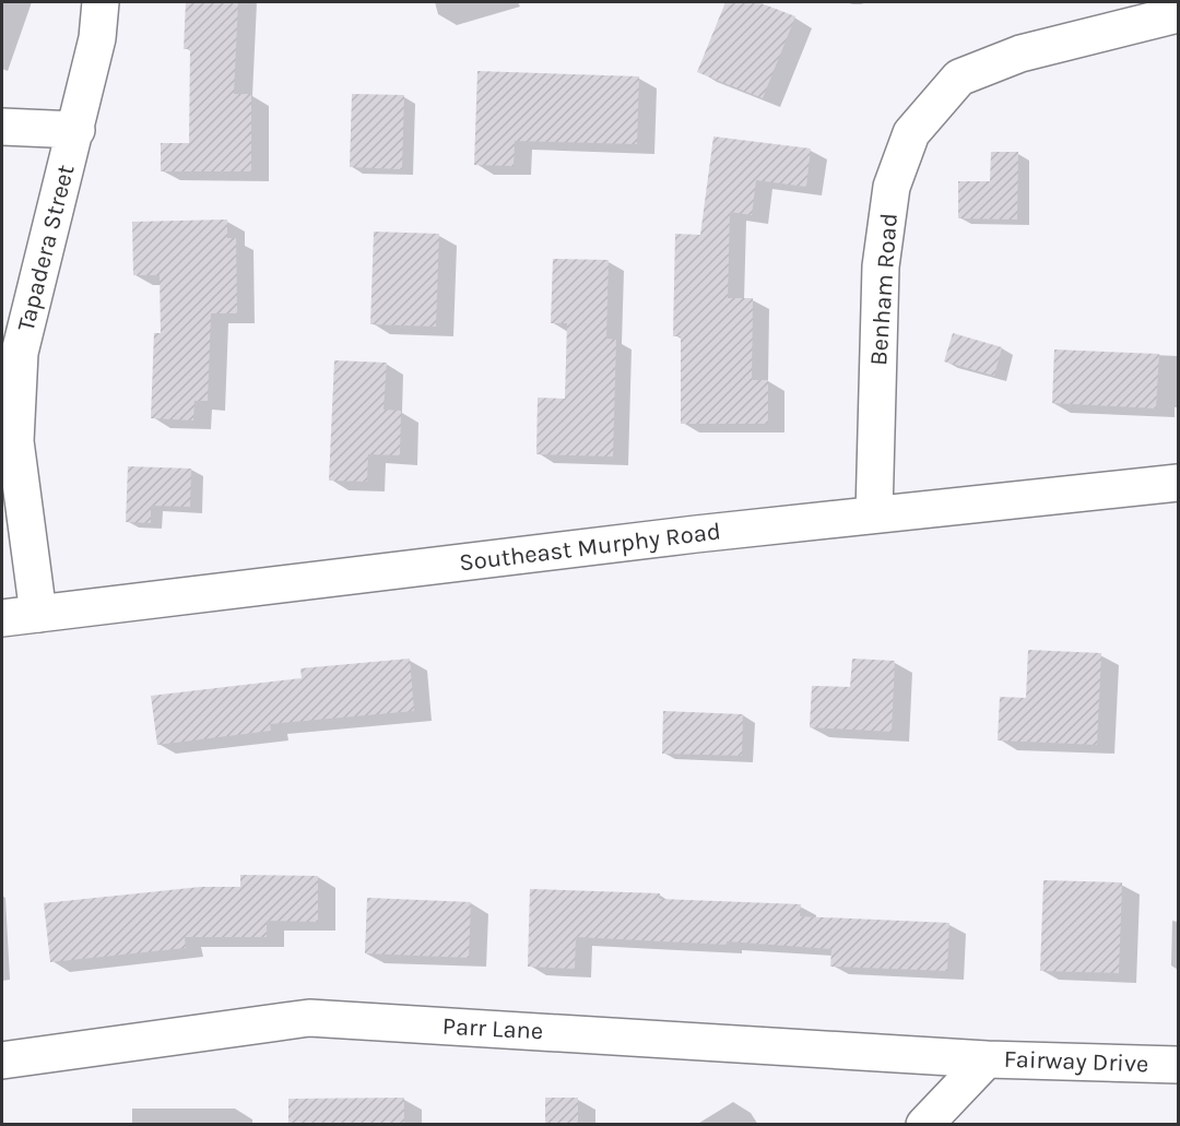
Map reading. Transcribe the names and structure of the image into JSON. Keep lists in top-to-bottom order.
{
  "streets": {
    "street": [
      "Tapadera Street",
      "Benham Road",
      "Southeast Murphy Road",
      "Parr Lane",
      "Fairway Drive"
    ]
  },
  "crossings": [
    ["Tapadera Street", "Southeast Murphy Road"],
    ["Benham Road", "Southeast Murphy Road"],
    ["Parr Lane", "Fairway Drive"]
  ]
}
